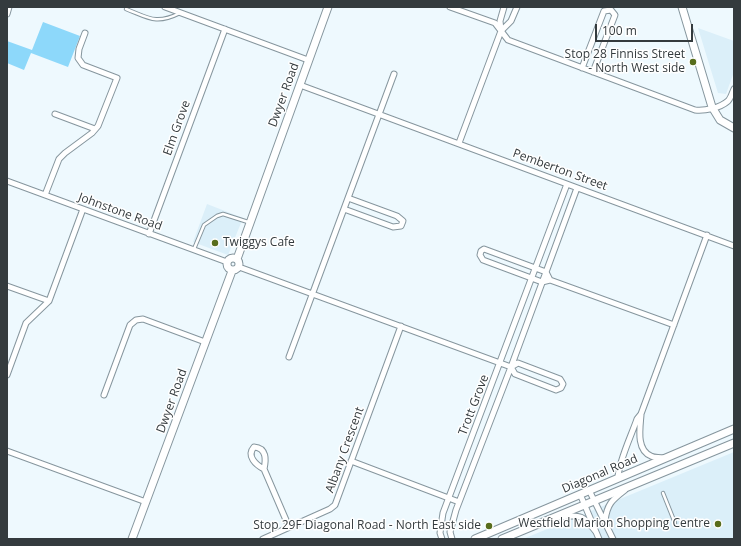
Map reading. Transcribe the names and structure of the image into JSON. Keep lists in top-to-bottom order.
{
  "streets": {
    "street": [
      "Dwyer Road",
      "Elm Grove",
      "Pemberton Street",
      "Johnstone Road",
      "Trott Grove",
      "Albany Crescent",
      "Diagonal Road"
    ]
  },
  "crossings": [
    ["Dwyer Road", "Pemberton Street"],
    ["Dwyer Road", "Johnstone Road"],
    ["Elm Grove", "Johnstone Road"],
    ["Pemberton Street", "Trott Grove"]
  ],
  "places": [
    "Stop 28 Finniss Street - North West side",
    "Twiggys Cafe",
    "Westfield Marion Shopping Centre",
    "Stop 29F Diagonal Road - North East side"
  ],
  "scale_bar": "100 m"
}
